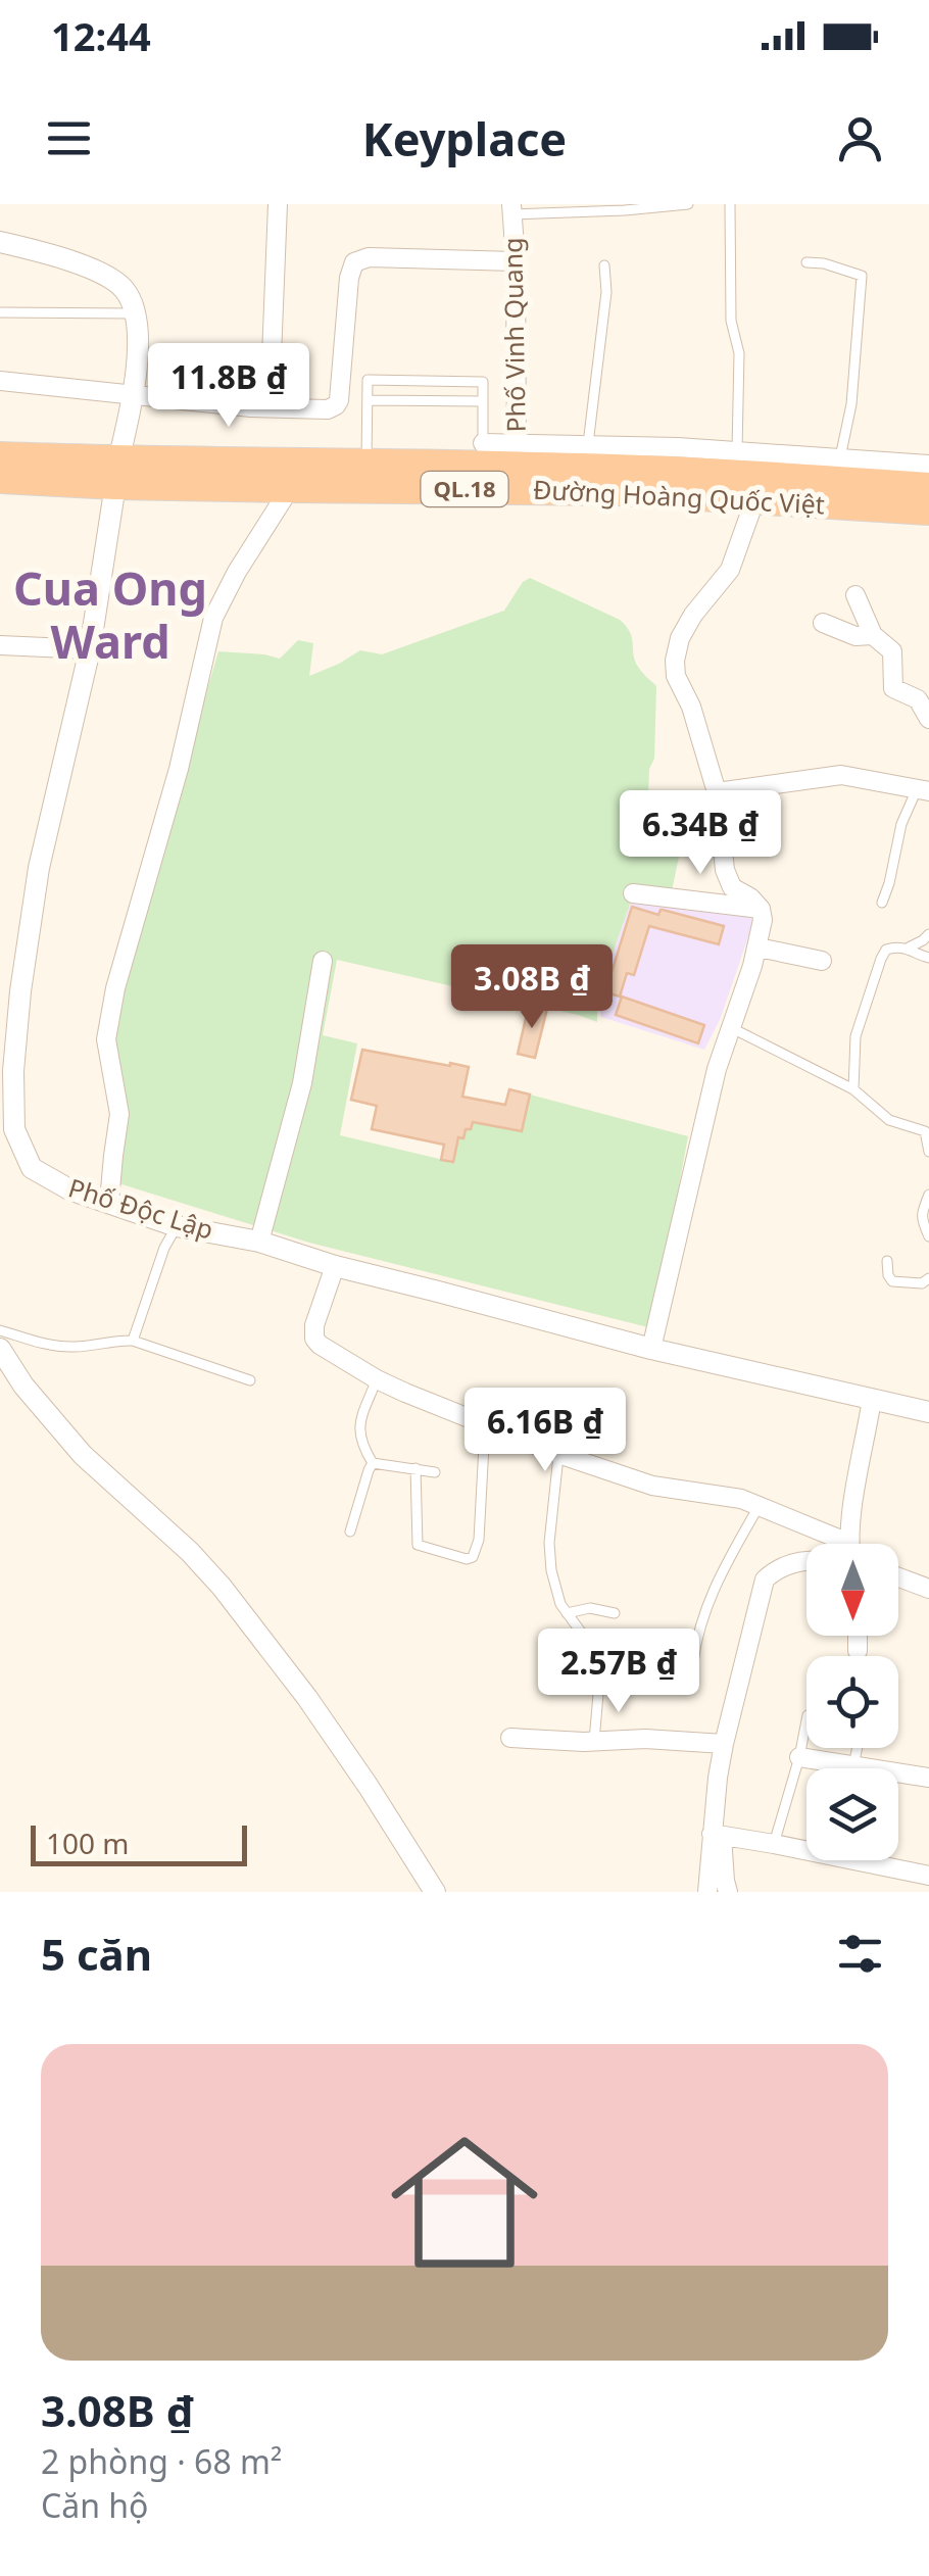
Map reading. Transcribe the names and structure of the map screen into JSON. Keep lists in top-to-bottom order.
{
  "streets": {
    "highway": ["QL.18", "Đường Hoàng Quốc Việt"],
    "street": ["Phố Vinh Quang", "Phố Độc Lập"]
  },
  "crossings": [
    ["Phố Vinh Quang", "Đường Hoàng Quốc Việt"],
    ["Đường Hoàng Quốc Việt", "Phố Độc Lập"]
  ],
  "districts": ["Cua Ong Ward"],
  "scale_bar": "100 m",
  "north": "bottom",
  "page": {
    "status": "12:44",
    "header": "Keyplace",
    "price": [
      "11.8B ₫",
      "6.34B ₫",
      "3.08B ₫",
      "6.16B ₫",
      "2.57B ₫"
    ],
    "scale": "100 m",
    "heading": "5 căn",
    "list": [
      {
        "name": "3.08B ₫",
        "note": "2 phòng · 68 m² · Căn hộ"
      }
    ]
  }
}
